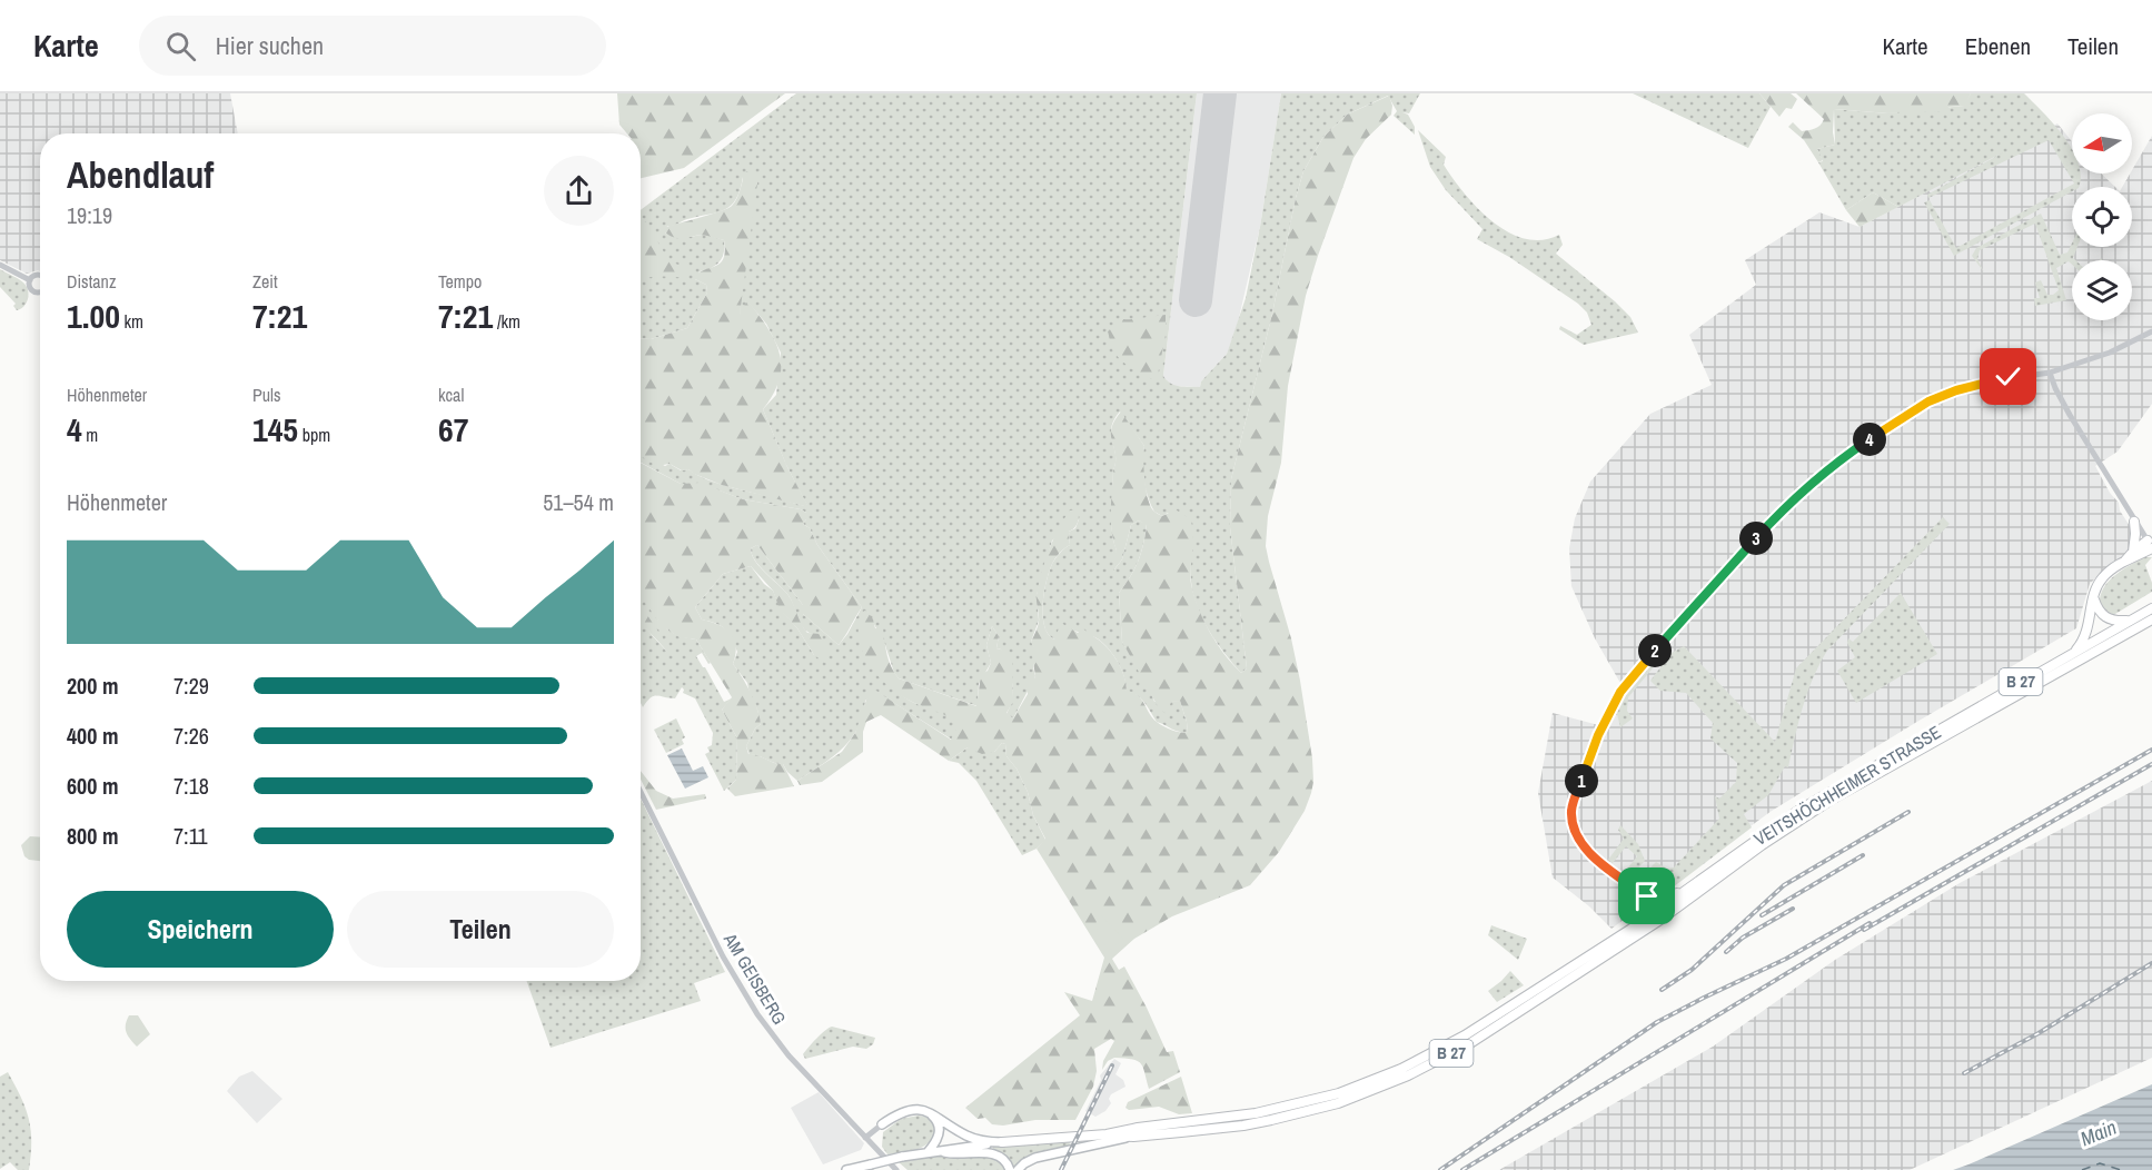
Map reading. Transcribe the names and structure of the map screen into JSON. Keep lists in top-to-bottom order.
{
  "streets": {
    "highway": ["B 27", "VEITSHÖCHHEIMER STRASSE"],
    "street": ["AM GEISBERG"]
  },
  "crossings": [
    ["B 27", "VEITSHÖCHHEIMER STRASSE"]
  ],
  "water": ["Main"],
  "north": "left",
  "page": {
    "header": "Karte",
    "search": "Hier suchen",
    "nav": ["Karte", "Ebenen", "Teilen"],
    "heading": ["Abendlauf", "19:19"],
    "stats": [
      ["Distanz", "1.00 km"],
      ["Zeit", "7:21"],
      ["Tempo", "7:21 /km"],
      ["Höhenmeter", "4 m"],
      ["Puls", "145 bpm"],
      ["kcal", "67"]
    ],
    "pins": [
      "4",
      "3",
      "2",
      "1"
    ],
    "chart": ["Höhenmeter", "51–54 m"],
    "list": [
      {
        "name": "200 m",
        "note": "7:29"
      },
      {
        "name": "400 m",
        "note": "7:26"
      },
      {
        "name": "600 m",
        "note": "7:18"
      },
      {
        "name": "800 m",
        "note": "7:11"
      }
    ],
    "buttons": ["Speichern", "Teilen"]
  }
}
